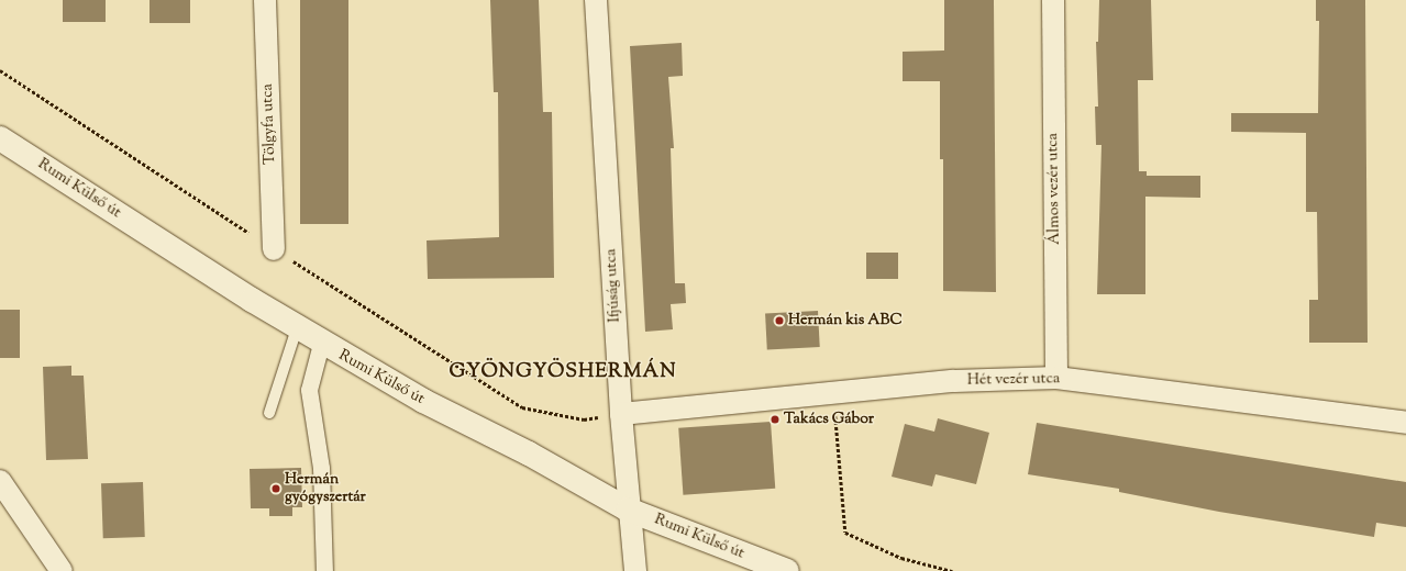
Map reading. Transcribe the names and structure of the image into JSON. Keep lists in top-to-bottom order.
{
  "streets": {
    "street": [
      "Tölgyfa utca",
      "Rumi Külső út",
      "Álmos vezér utca",
      "Ifjúság utca",
      "Hét vezér utca"
    ]
  },
  "crossings": [
    ["Rumi Külső út", "Ifjúság utca"],
    ["Álmos vezér utca", "Hét vezér utca"],
    ["Ifjúság utca", "Hét vezér utca"]
  ],
  "districts": ["GYÖNGYÖSHERMÁN"],
  "places": ["Hermán kis ABC", "Takács Gábor", "Hermán gyógyszertár"]
}
